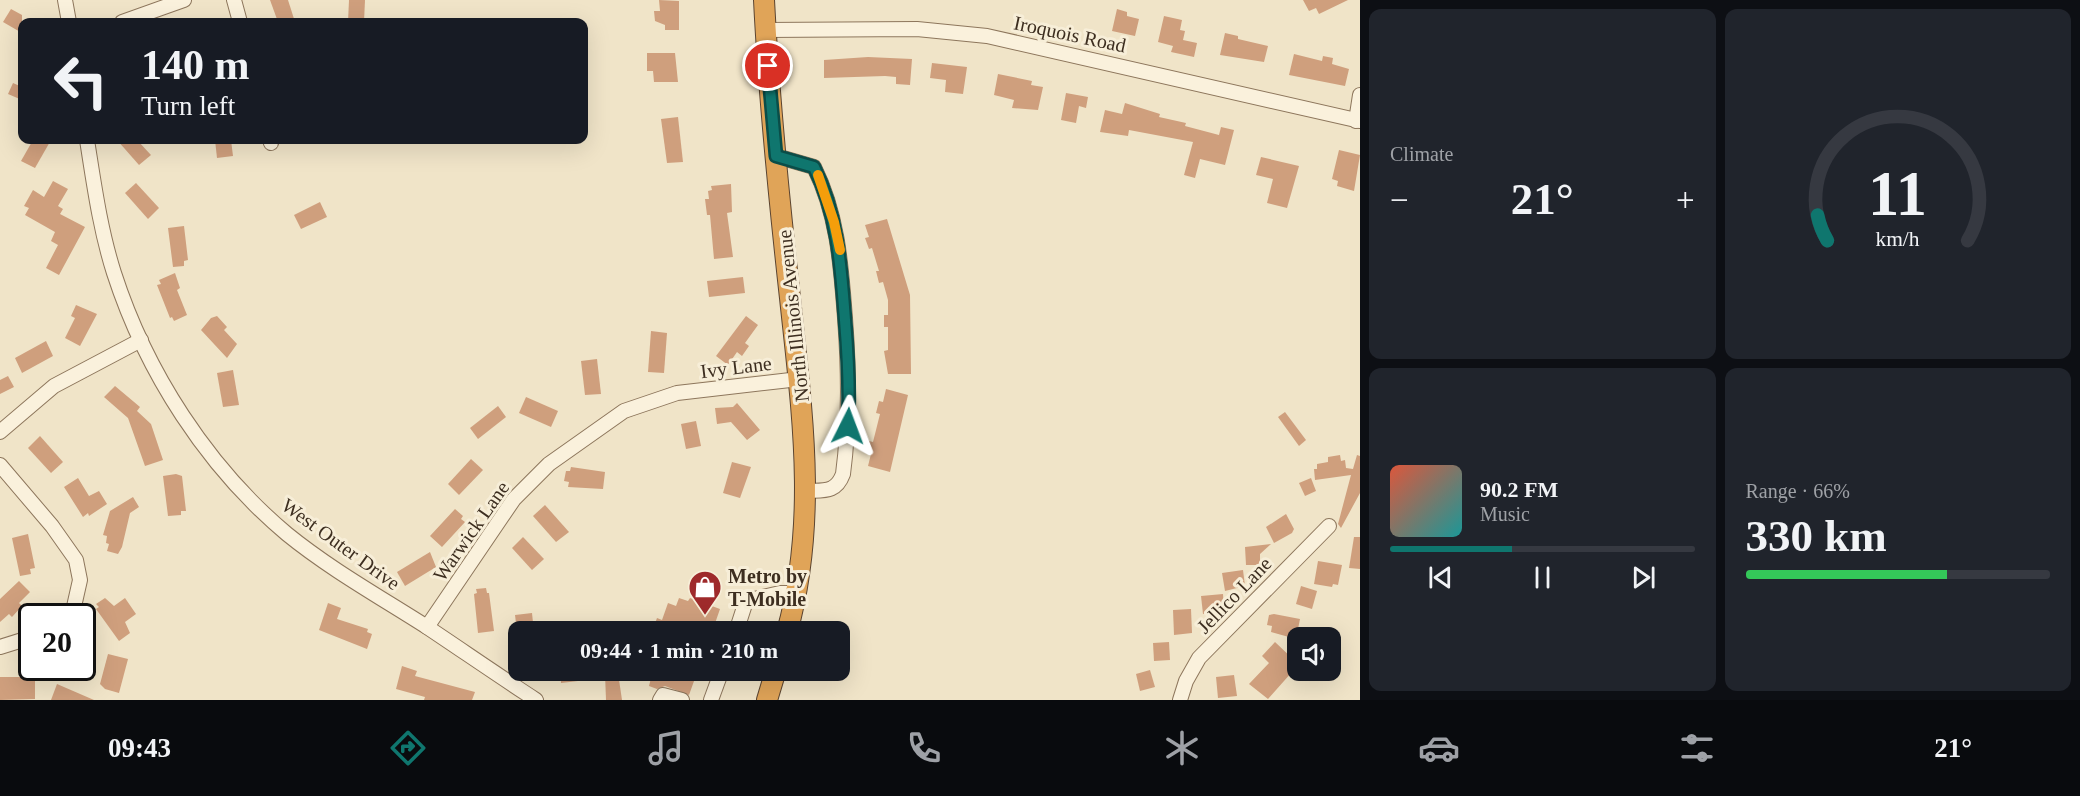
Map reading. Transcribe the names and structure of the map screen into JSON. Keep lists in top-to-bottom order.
{
  "streets": {
    "highway": ["North Illinois Avenue"],
    "street": [
      "Iroquois Road",
      "Ivy Lane",
      "Warwick Lane",
      "West Outer Drive",
      "Jellico Lane"
    ]
  },
  "crossings": [
    ["Iroquois Road", "North Illinois Avenue"],
    ["North Illinois Avenue", "Ivy Lane"],
    ["Ivy Lane", "Warwick Lane"],
    ["Warwick Lane", "West Outer Drive"]
  ],
  "places": {
    "shop": ["Metro by T-Mobile"]
  },
  "page": {
    "tile": [
      "Climate",
      ["Range · 66%", "330 km"]
    ],
    "turn": ["140 m", "Turn left"],
    "heat": ["−", "21°", "+"],
    "song": ["90.2 FM", "Music"],
    "limit": "20",
    "trip": "09:44 · 1 min · 210 m",
    "tabs": ["09:43", "21°"],
    "gauge": ["11", "km/h"]
  }
}
